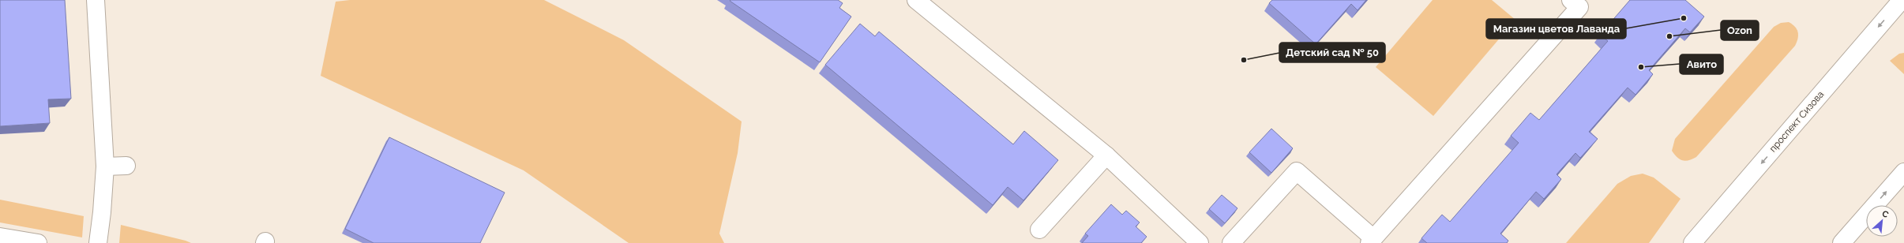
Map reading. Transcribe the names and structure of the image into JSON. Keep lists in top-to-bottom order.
{
  "streets": {
    "street": ["проспект Сизова"]
  },
  "one_way": ["проспект Сизова"],
  "places": [
    "Магазин цветов Лаванда",
    "Ozon",
    "Детский сад № 50",
    "Авито"
  ],
  "north": "top right"
}
